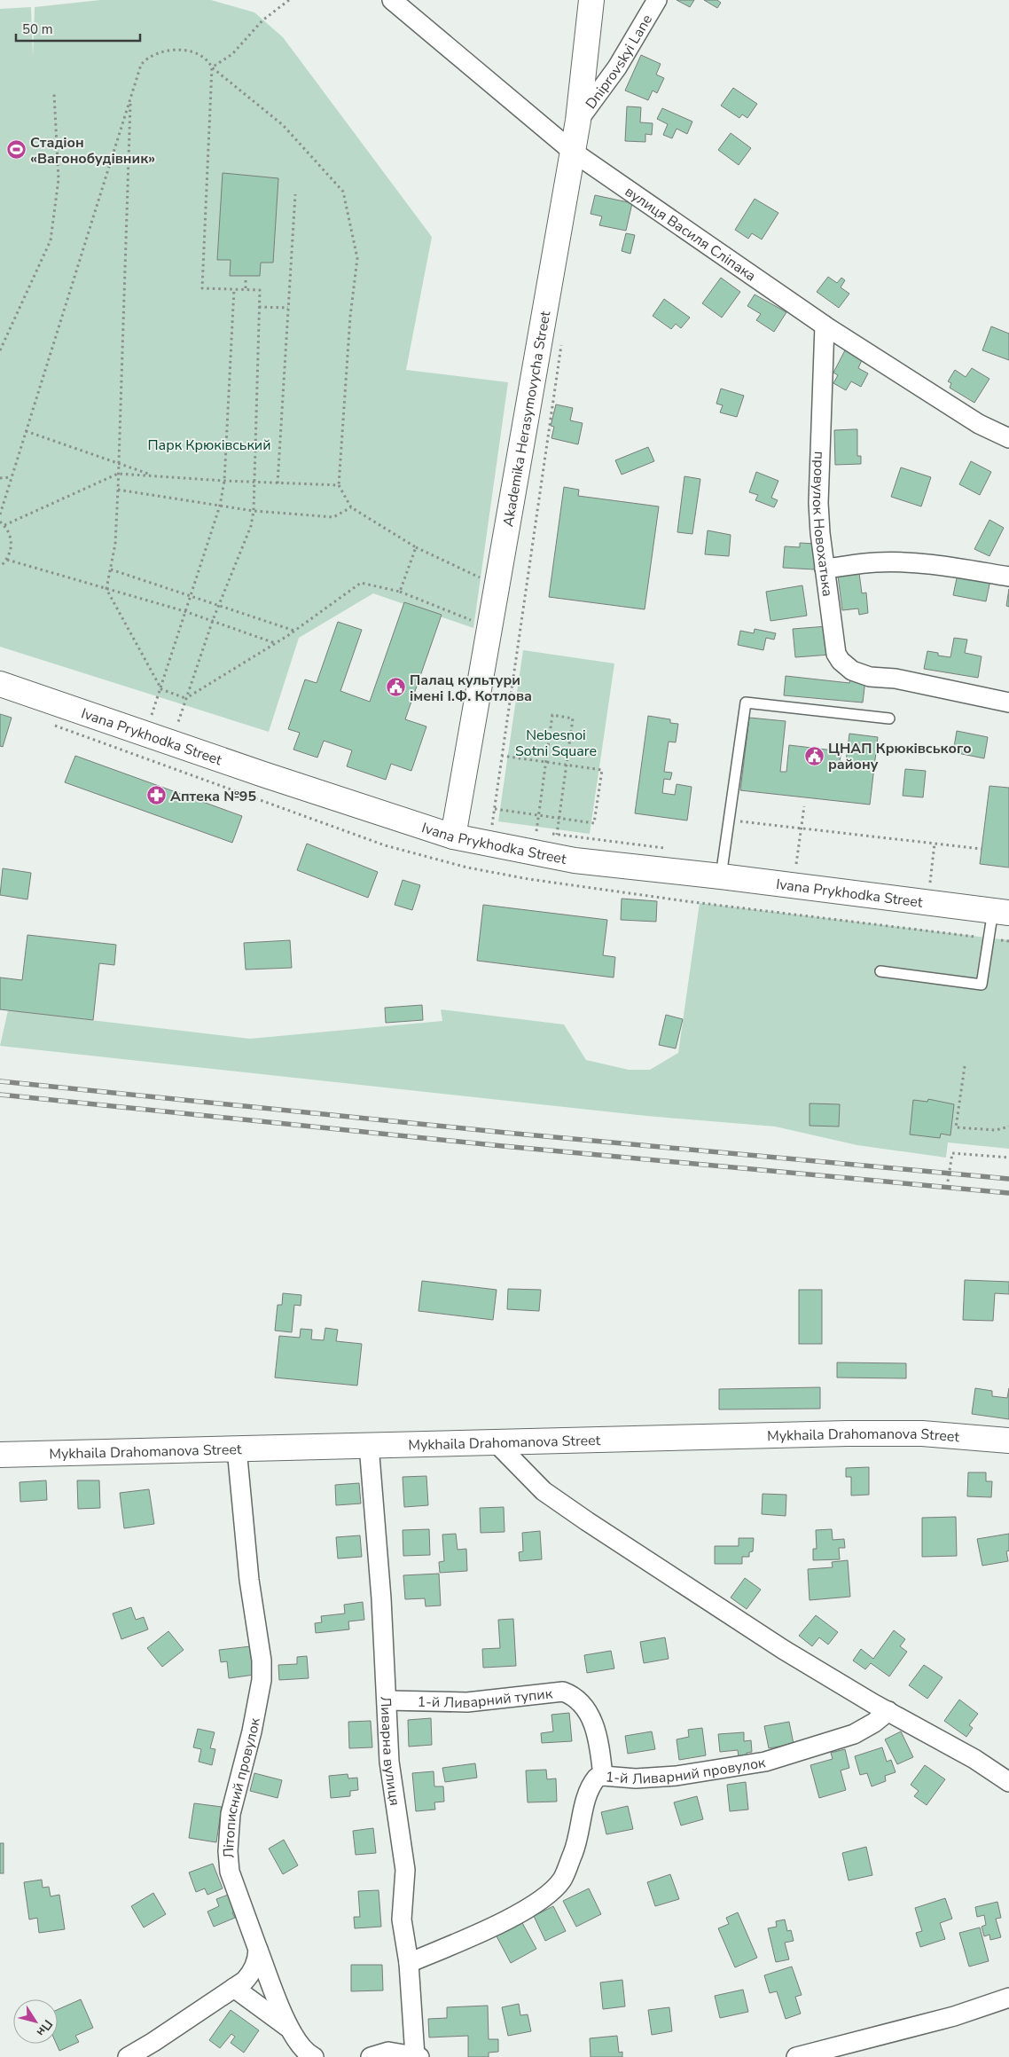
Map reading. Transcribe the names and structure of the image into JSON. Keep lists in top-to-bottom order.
{
  "streets": {
    "main road": ["Akademika Herasymovycha Street", "Ivana Prykhodka Street", "Mykhaila Drahomanova Street"],
    "street": [
      "Dniprovskyi Lane",
      "вулиця Василя Сліпака",
      "провулок Новохатька",
      "1-й Ливарний тупик",
      "Ливарна вулиця",
      "1-й Ливарний провулок",
      "Літописний провулок"
    ]
  },
  "crossings": [
    ["Dniprovskyi Lane", "Akademika Herasymovycha Street"],
    ["вулиця Василя Сліпака", "Akademika Herasymovycha Street"],
    ["вулиця Василя Сліпака", "провулок Новохатька"],
    ["Akademika Herasymovycha Street", "Ivana Prykhodka Street"],
    ["Mykhaila Drahomanova Street", "Ливарна вулиця"],
    ["Mykhaila Drahomanova Street", "Літописний провулок"],
    ["1-й Ливарний тупик", "Ливарна вулиця"],
    ["1-й Ливарний тупик", "1-й Ливарний провулок"],
    ["Ливарна вулиця", "1-й Ливарний провулок"]
  ],
  "parks": ["Парк Крюківський", "Nebesnoi Sotni Square"],
  "places": {
    "sports": ["Стадіон «Вагонобудівник»"],
    "public building": ["Палац культури імені І.Ф. Котлова", "ЦНАП Крюківського району"],
    "pharmacy": ["Аптека №95"]
  },
  "scale_bar": "50 m",
  "north": "bottom right"
}
